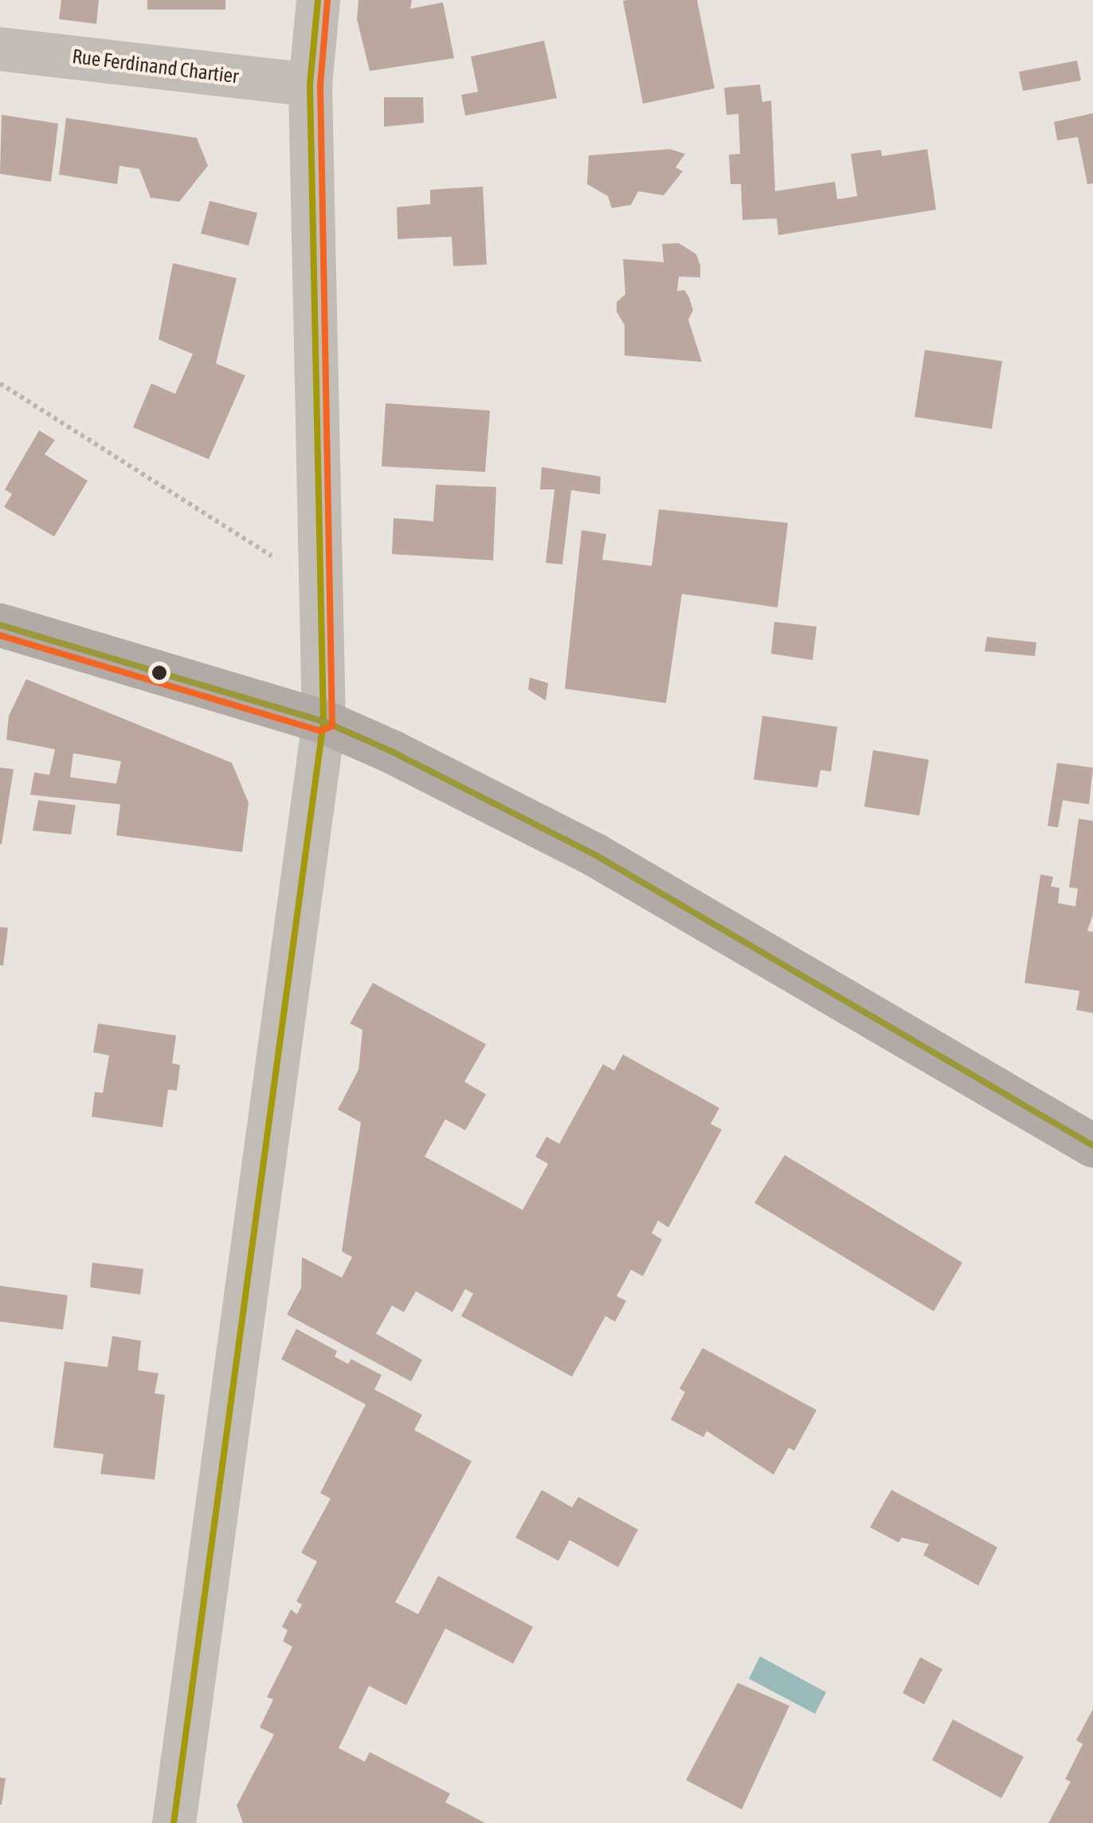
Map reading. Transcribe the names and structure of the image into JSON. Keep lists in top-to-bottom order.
{
  "streets": {
    "street": ["Rue Ferdinand Chartier"]
  }
}
